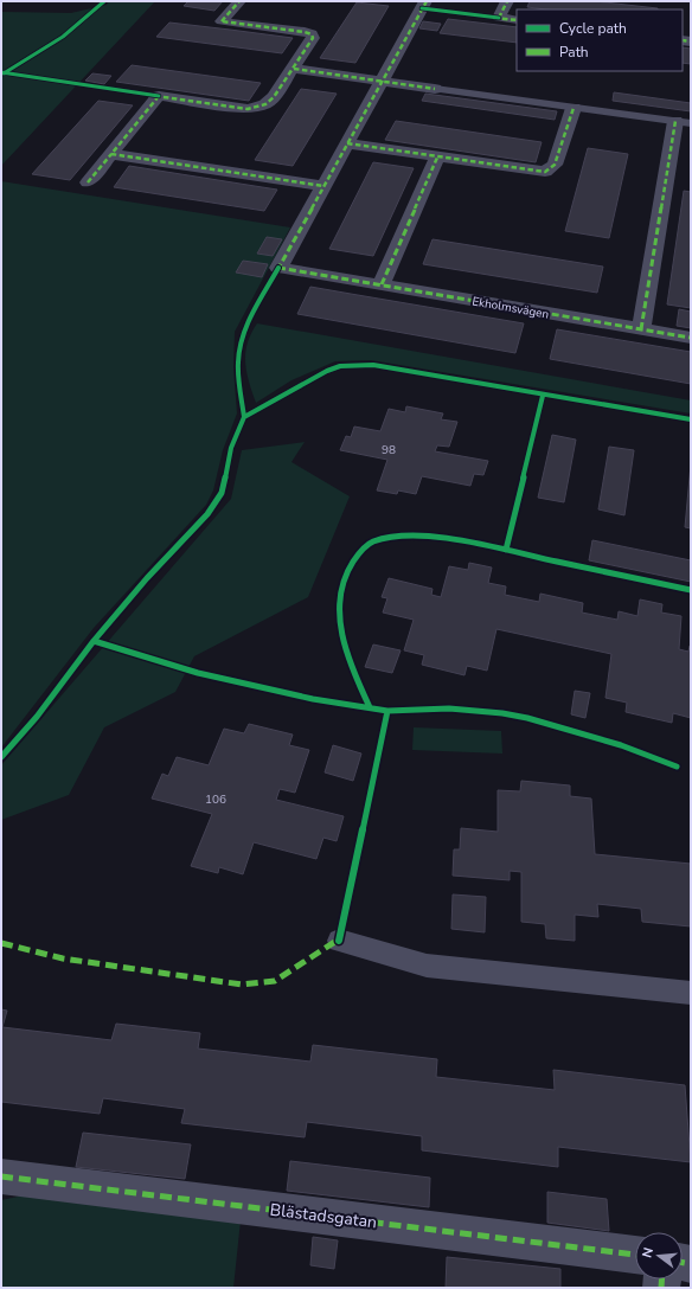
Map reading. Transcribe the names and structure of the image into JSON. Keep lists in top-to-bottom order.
{
  "streets": {
    "street": ["Ekholmsvägen", "Blästadsgatan"]
  },
  "house_numbers": ["98", "106"],
  "legend": ["Cycle path", "Path"],
  "north": "left"
}
